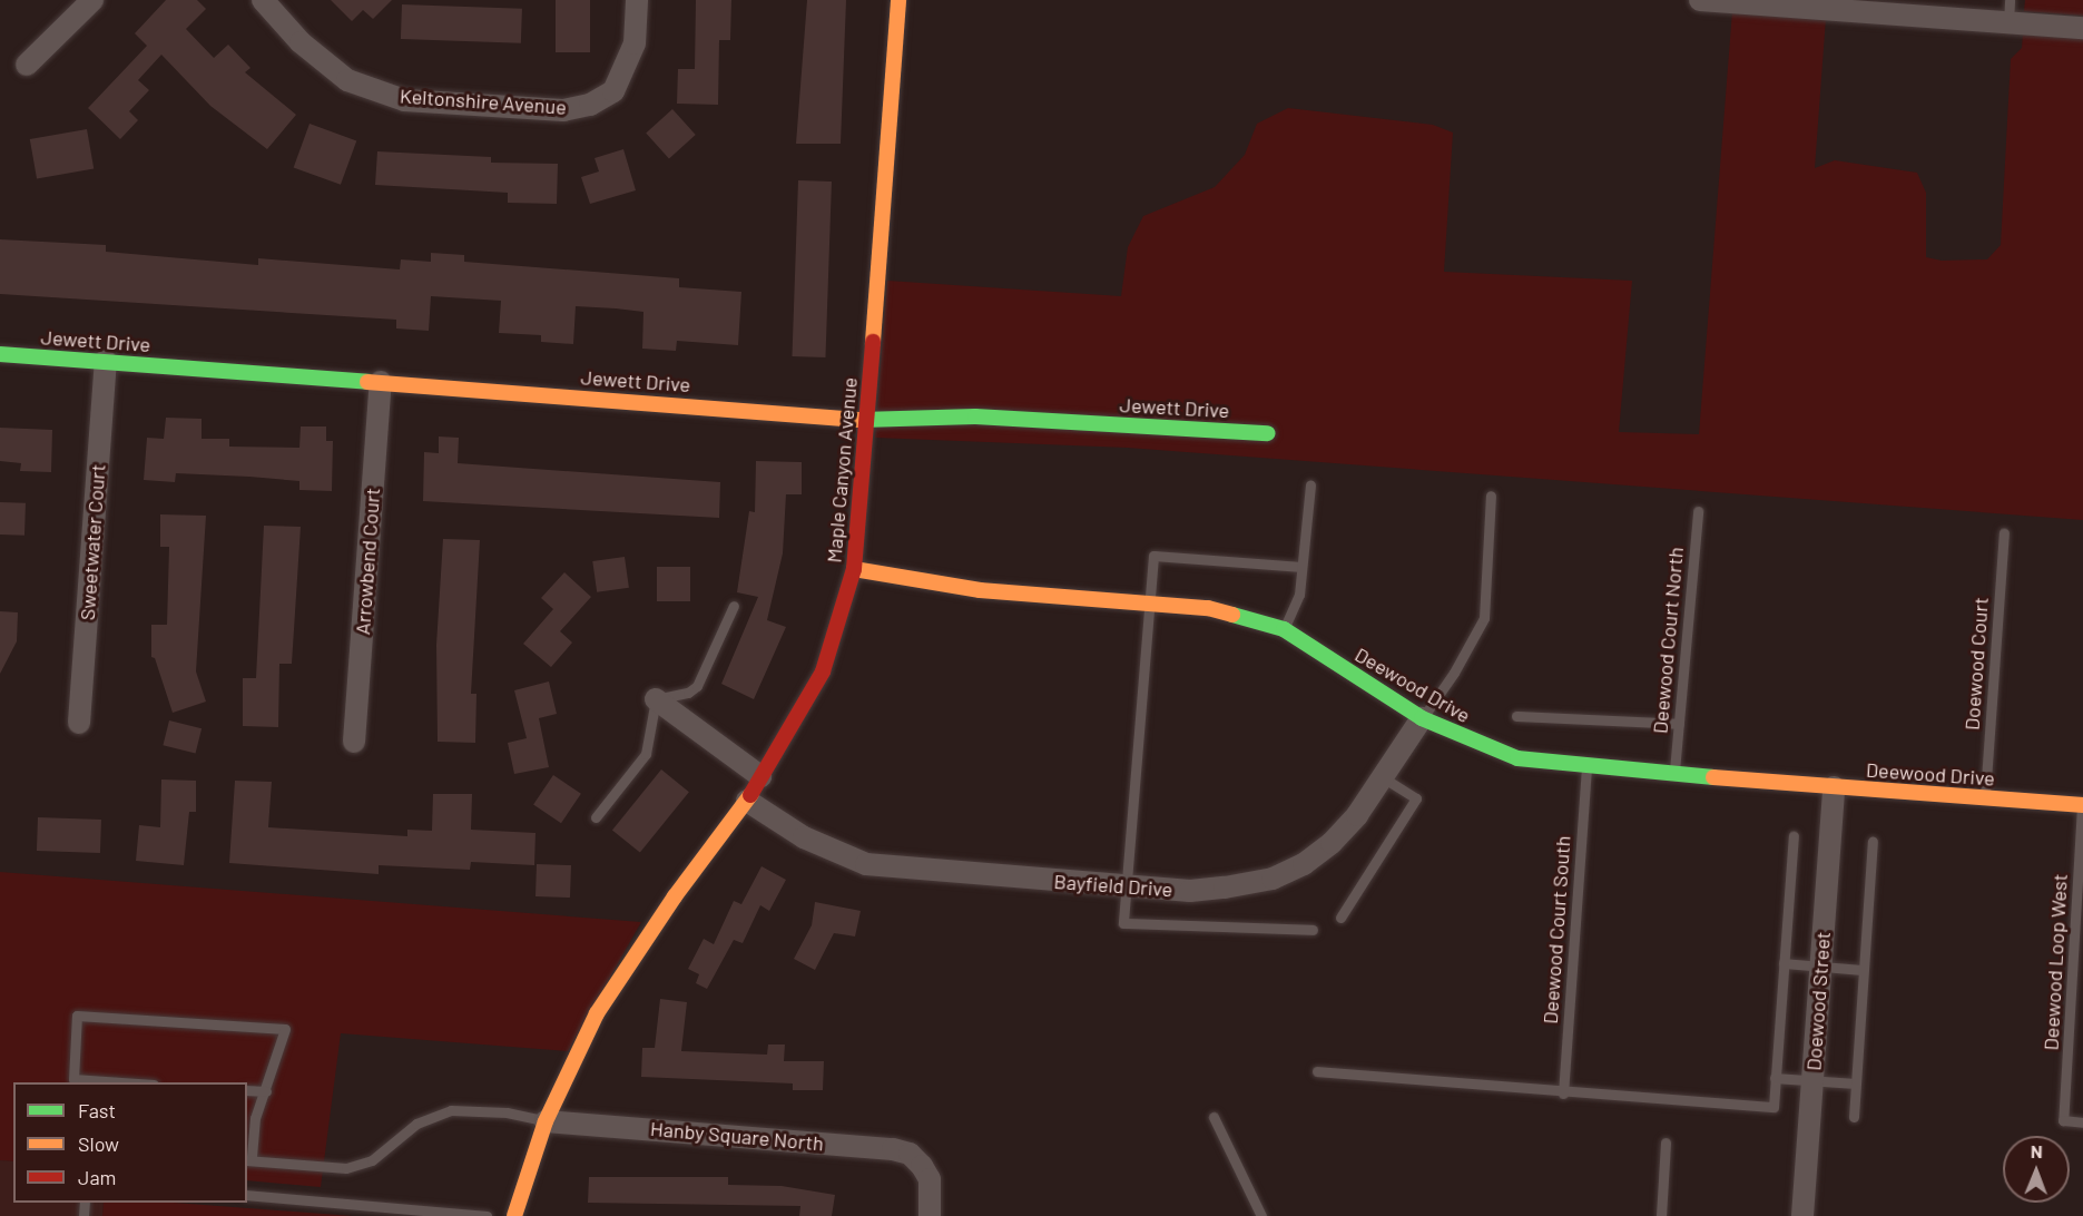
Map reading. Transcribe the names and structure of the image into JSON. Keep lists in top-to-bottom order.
{
  "streets": {
    "street": [
      "Keltonshire Avenue",
      "Jewett Drive",
      "Maple Canyon Avenue",
      "Sweetwater Court",
      "Arrowbend Court",
      "Deewood Drive",
      "Bayfield Drive",
      "Doewood Street",
      "Hanby Square North"
    ],
    "lane": [
      "Deewood Court North",
      "Doewood Court",
      "Deewood Court South",
      "Deewood Loop West"
    ]
  },
  "crossings": [
    ["Jewett Drive", "Maple Canyon Avenue"],
    ["Jewett Drive", "Sweetwater Court"],
    ["Jewett Drive", "Arrowbend Court"],
    ["Maple Canyon Avenue", "Deewood Drive"],
    ["Maple Canyon Avenue", "Bayfield Drive"],
    ["Maple Canyon Avenue", "Hanby Square North"],
    ["Deewood Court North", "Deewood Drive"],
    ["Doewood Court", "Deewood Drive"],
    ["Deewood Drive", "Bayfield Drive"],
    ["Deewood Drive", "Deewood Court South"],
    ["Deewood Drive", "Deewood Loop West"],
    ["Deewood Drive", "Doewood Street"]
  ],
  "legend": ["Fast", "Slow", "Jam"],
  "north": "top"
}
